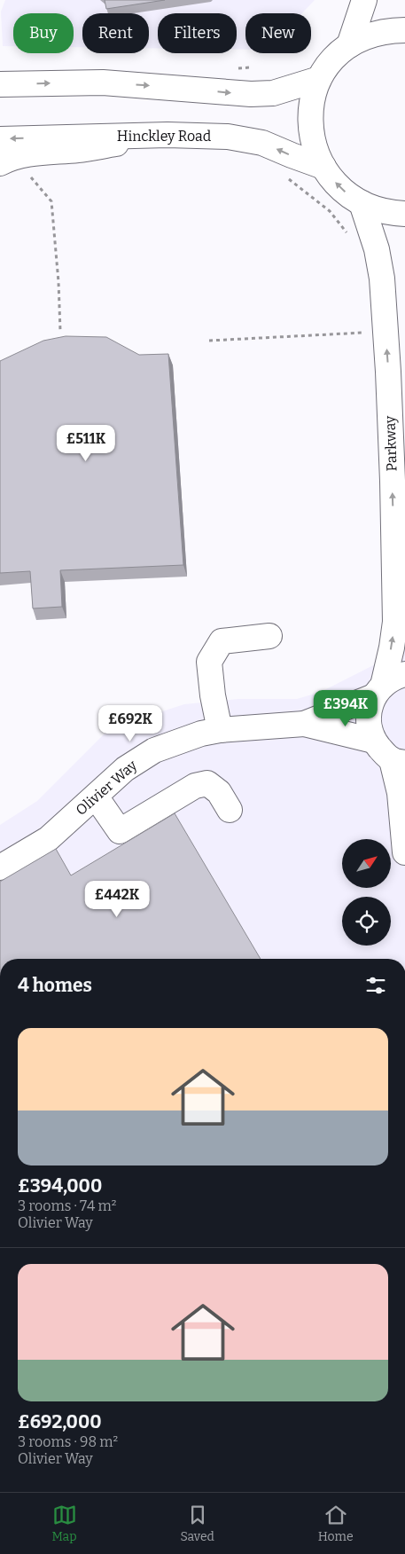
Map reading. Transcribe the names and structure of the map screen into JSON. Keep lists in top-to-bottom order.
{
  "streets": {
    "main road": ["Hinckley Road", "Parkway", "Olivier Way"]
  },
  "crossings": [
    ["Parkway", "Olivier Way"]
  ],
  "one_way": ["Parkway"],
  "north": "top right",
  "page": {
    "chip": [
      "Buy",
      "Rent",
      "Filters",
      "New"
    ],
    "price": [
      "£511K",
      "£394K",
      "£692K",
      "£442K"
    ],
    "heading": "4 homes",
    "list": [
      {
        "name": "£394,000",
        "note": "3 rooms · 74 m² · Olivier Way"
      },
      {
        "name": "£692,000",
        "note": "3 rooms · 98 m² · Olivier Way"
      }
    ],
    "tabs": ["Map", "Saved", "Home"]
  }
}
